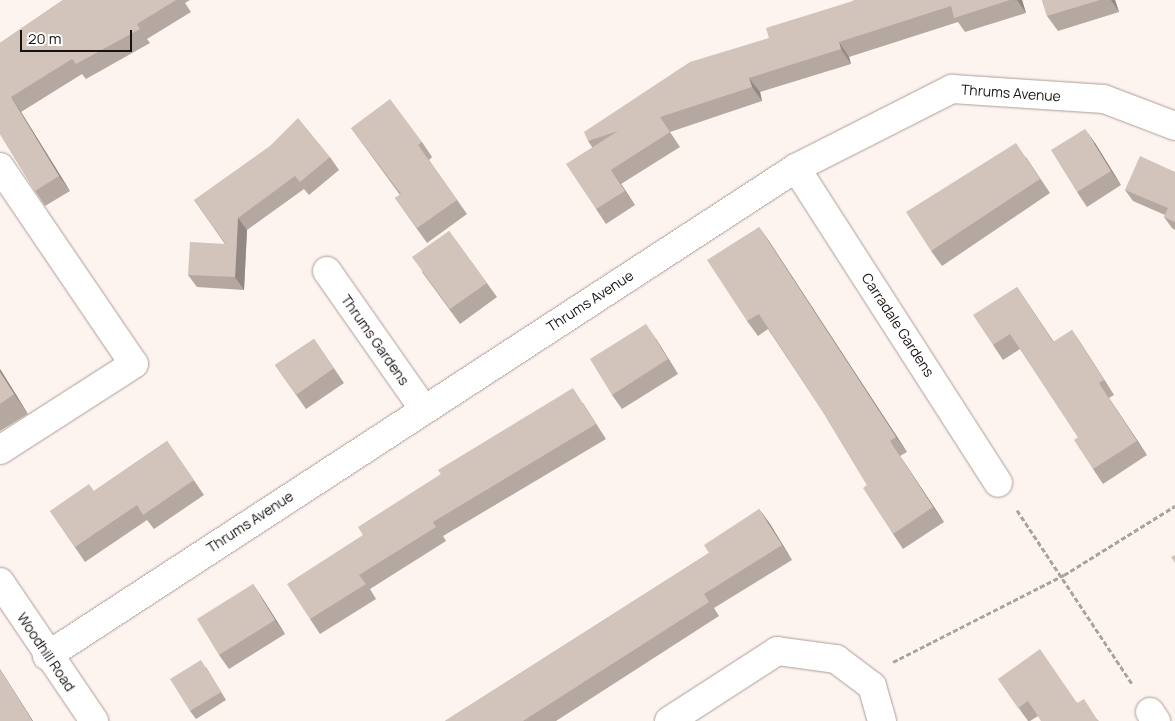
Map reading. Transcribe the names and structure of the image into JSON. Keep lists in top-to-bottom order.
{
  "streets": {
    "street": [
      "Thrums Avenue",
      "Carradale Gardens",
      "Thrums Gardens",
      "Woodhill Road"
    ]
  },
  "crossings": [
    ["Thrums Avenue", "Carradale Gardens"],
    ["Thrums Avenue", "Thrums Gardens"],
    ["Thrums Avenue", "Woodhill Road"]
  ],
  "scale_bar": "20 m"
}
